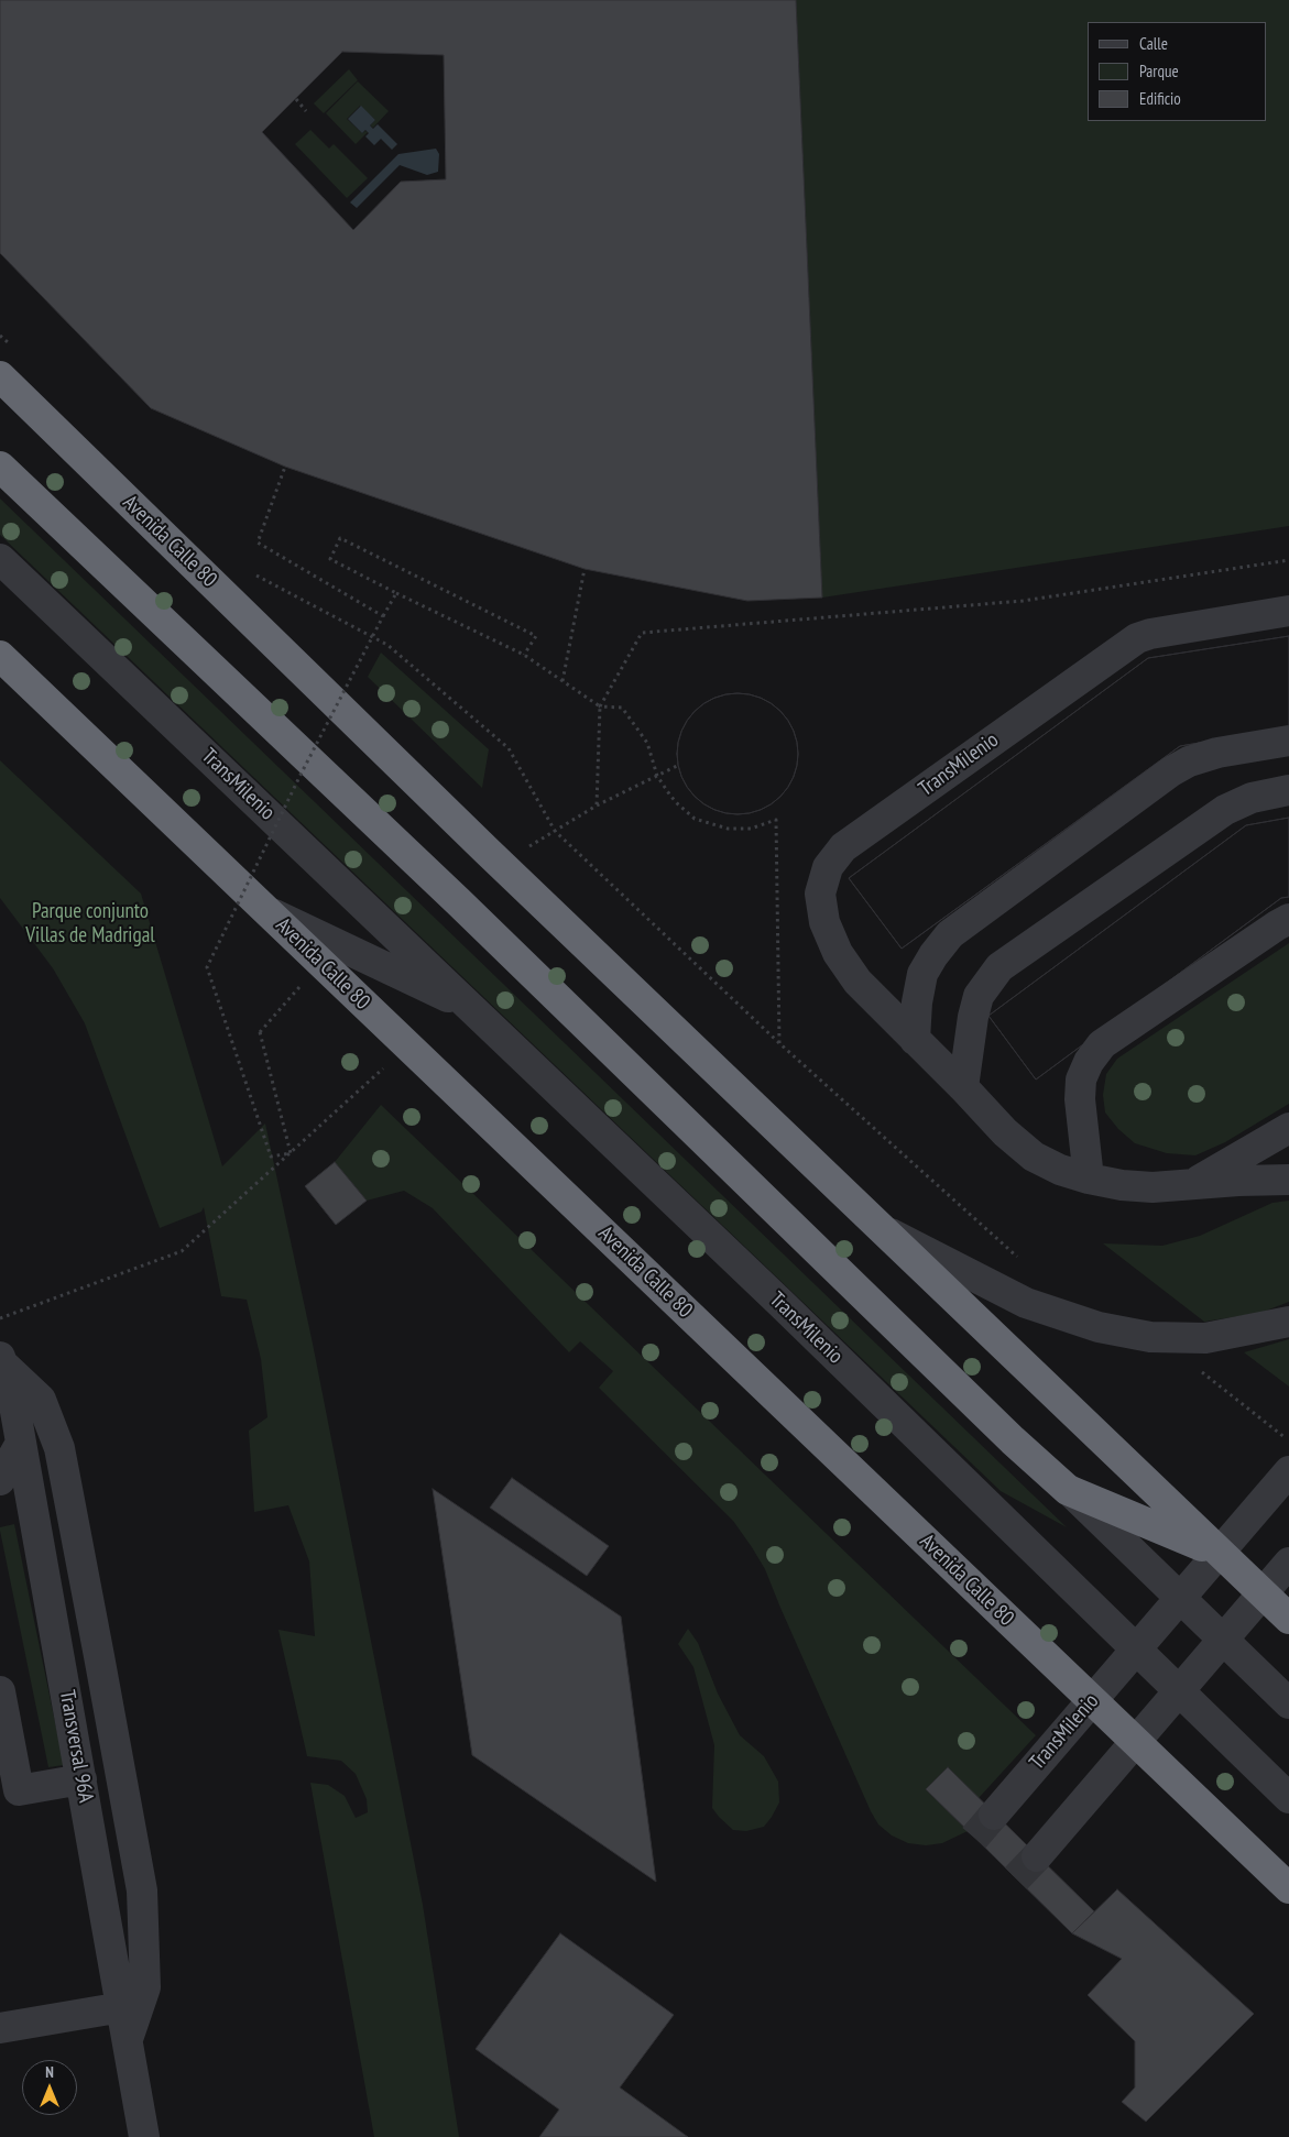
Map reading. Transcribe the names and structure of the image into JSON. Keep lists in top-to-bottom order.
{
  "streets": {
    "highway": ["Avenida Calle 80"],
    "street": ["TransMilenio", "Transversal 96A"]
  },
  "crossings": [
    ["Avenida Calle 80", "TransMilenio"]
  ],
  "parks": ["Parque conjunto Villas de Madrigal"],
  "legend": ["Calle", "Parque", "Edificio"],
  "north": "top"
}
